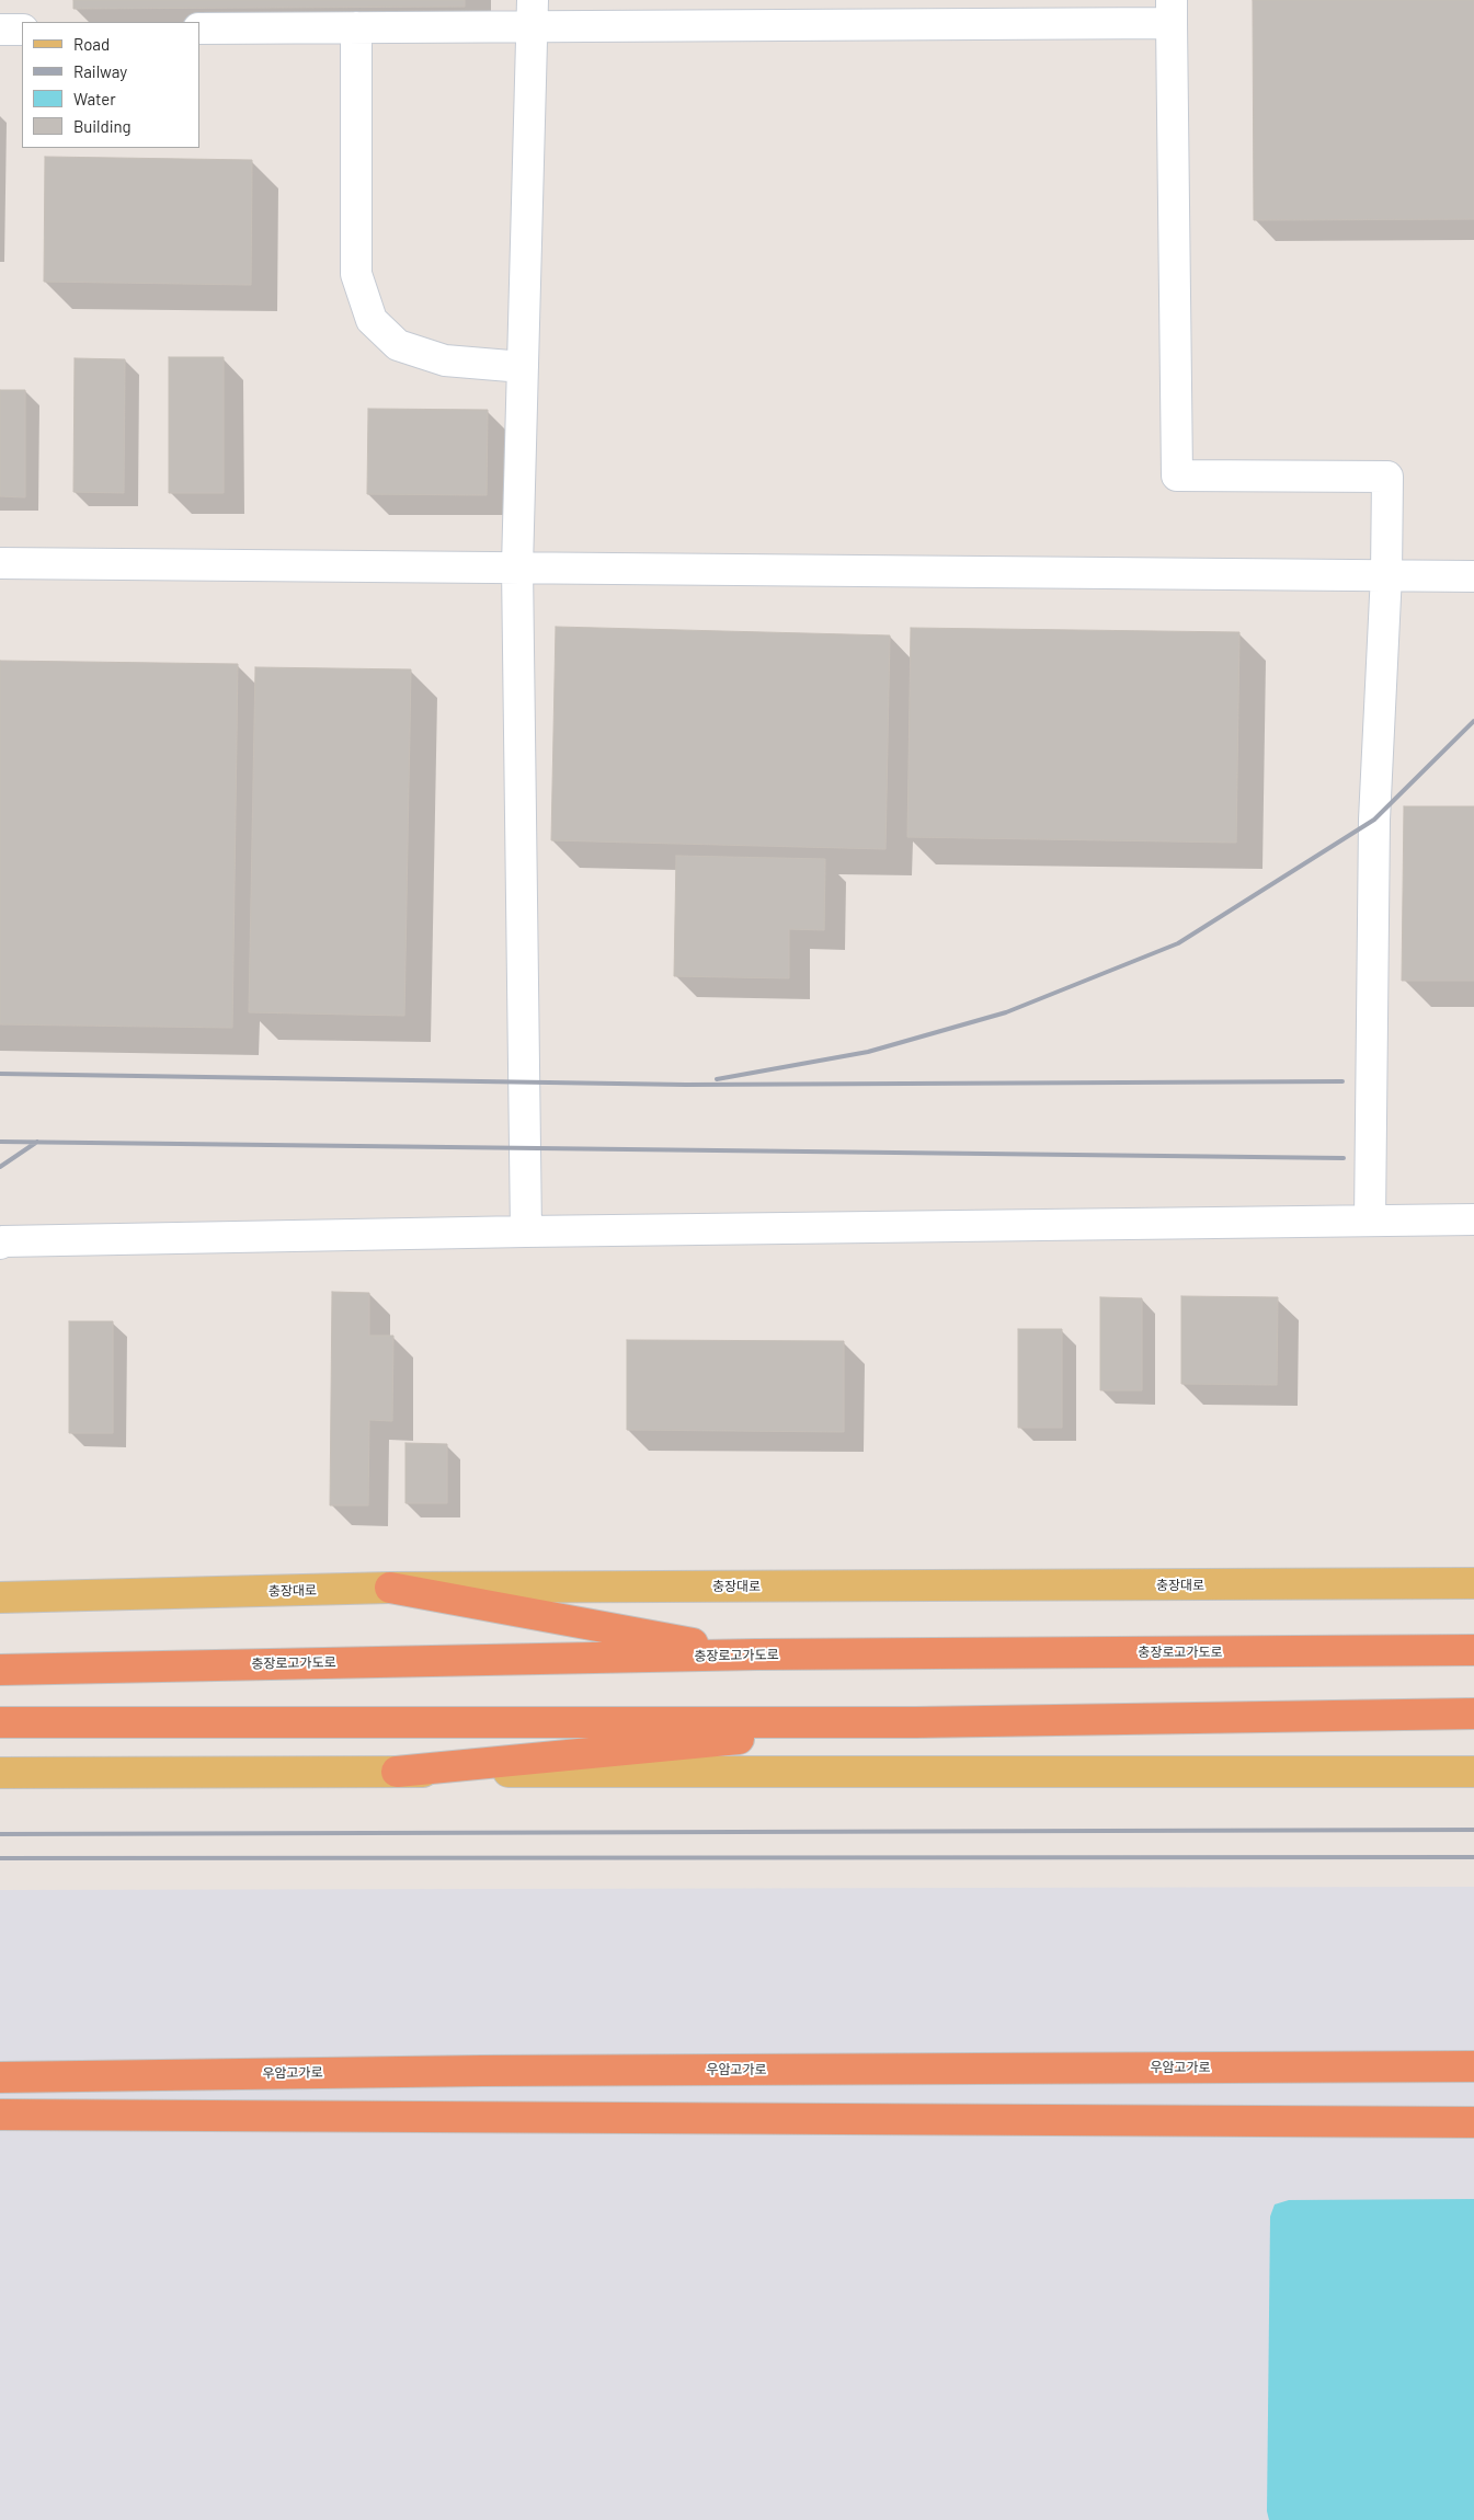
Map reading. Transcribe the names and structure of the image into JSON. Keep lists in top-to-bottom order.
{
  "streets": {
    "highway": ["충장로고가도로", "우암고가로"],
    "main road": ["충장대로"]
  },
  "legend": [
    "Road",
    "Railway",
    "Water",
    "Building"
  ]
}
